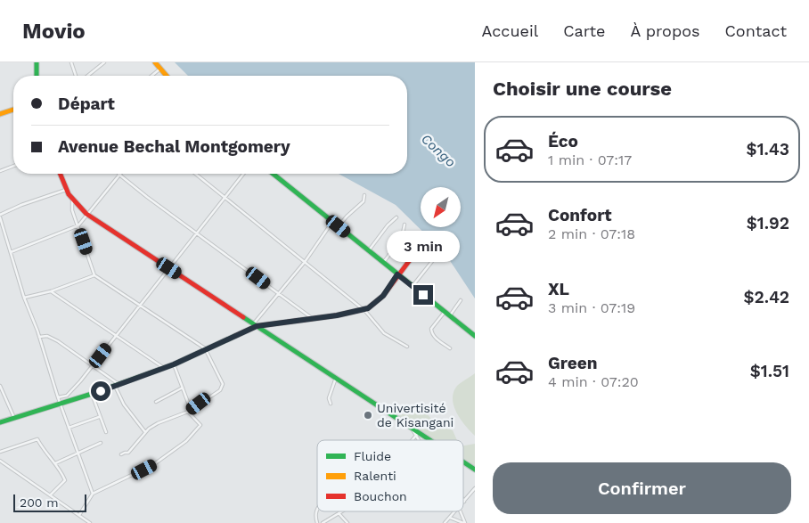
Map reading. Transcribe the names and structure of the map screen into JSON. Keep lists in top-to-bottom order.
{
  "water": ["Congo"],
  "places": ["Univertisité de Kisangani"],
  "legend": ["Fluide", "Ralenti", "Bouchon"],
  "scale_bar": "200 m",
  "north": "bottom left",
  "page": {
    "header": "Movio",
    "nav": [
      "Accueil",
      "Carte",
      "À propos",
      "Contact"
    ],
    "heading": "Choisir une course",
    "banner": ["Départ", "Avenue Bechal Montgomery"],
    "list": [
      {
        "name": "Éco",
        "note": "1 min · 07:17",
        "value": "$1.43"
      },
      {
        "name": "Confort",
        "note": "2 min · 07:18",
        "value": "$1.92"
      },
      {
        "name": "XL",
        "note": "3 min · 07:19",
        "value": "$2.42"
      },
      {
        "name": "Green",
        "note": "4 min · 07:20",
        "value": "$1.51"
      }
    ],
    "bubble": "3 min",
    "buttons": "Confirmer",
    "scale": "200 m"
  }
}
